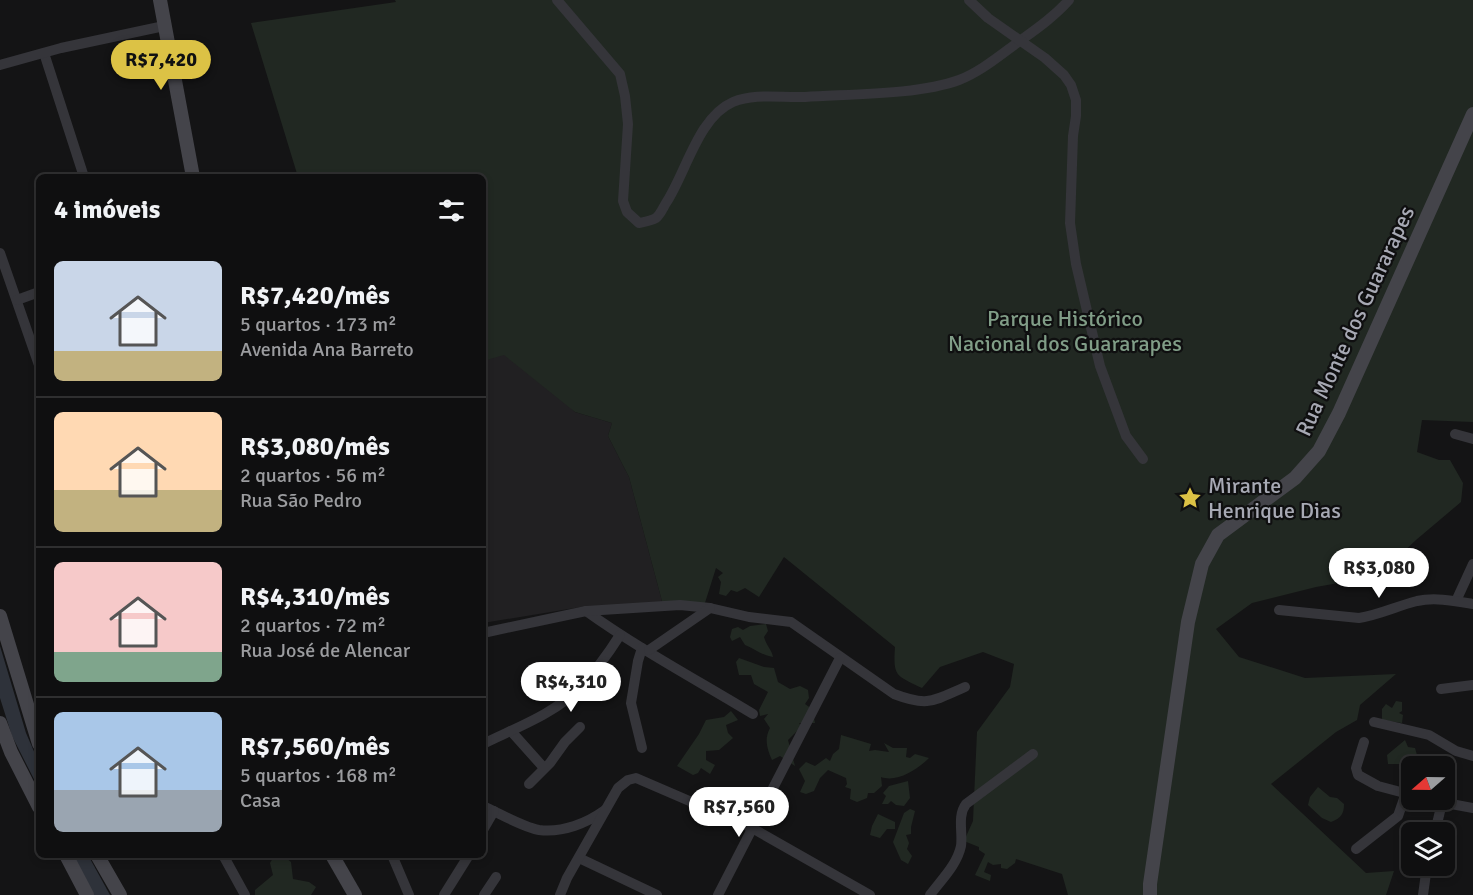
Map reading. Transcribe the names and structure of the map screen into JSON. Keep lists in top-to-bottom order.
{
  "streets": {
    "main road": ["Rua Monte dos Guararapes"]
  },
  "parks": ["Parque Histórico Nacional dos Guararapes"],
  "places": {
    "place": ["Mirante Henrique Dias"]
  },
  "north": "left",
  "page": {
    "price": [
      "R$7,420",
      "R$3,080",
      "R$4,310",
      "R$7,560"
    ],
    "heading": "4 imóveis",
    "list": [
      {
        "name": "R$7,420/mês",
        "note": "5 quartos · 173 m² · Avenida Ana Barreto"
      },
      {
        "name": "R$3,080/mês",
        "note": "2 quartos · 56 m² · Rua São Pedro"
      },
      {
        "name": "R$4,310/mês",
        "note": "2 quartos · 72 m² · Rua José de Alencar"
      },
      {
        "name": "R$7,560/mês",
        "note": "5 quartos · 168 m² · Casa"
      }
    ]
  }
}
